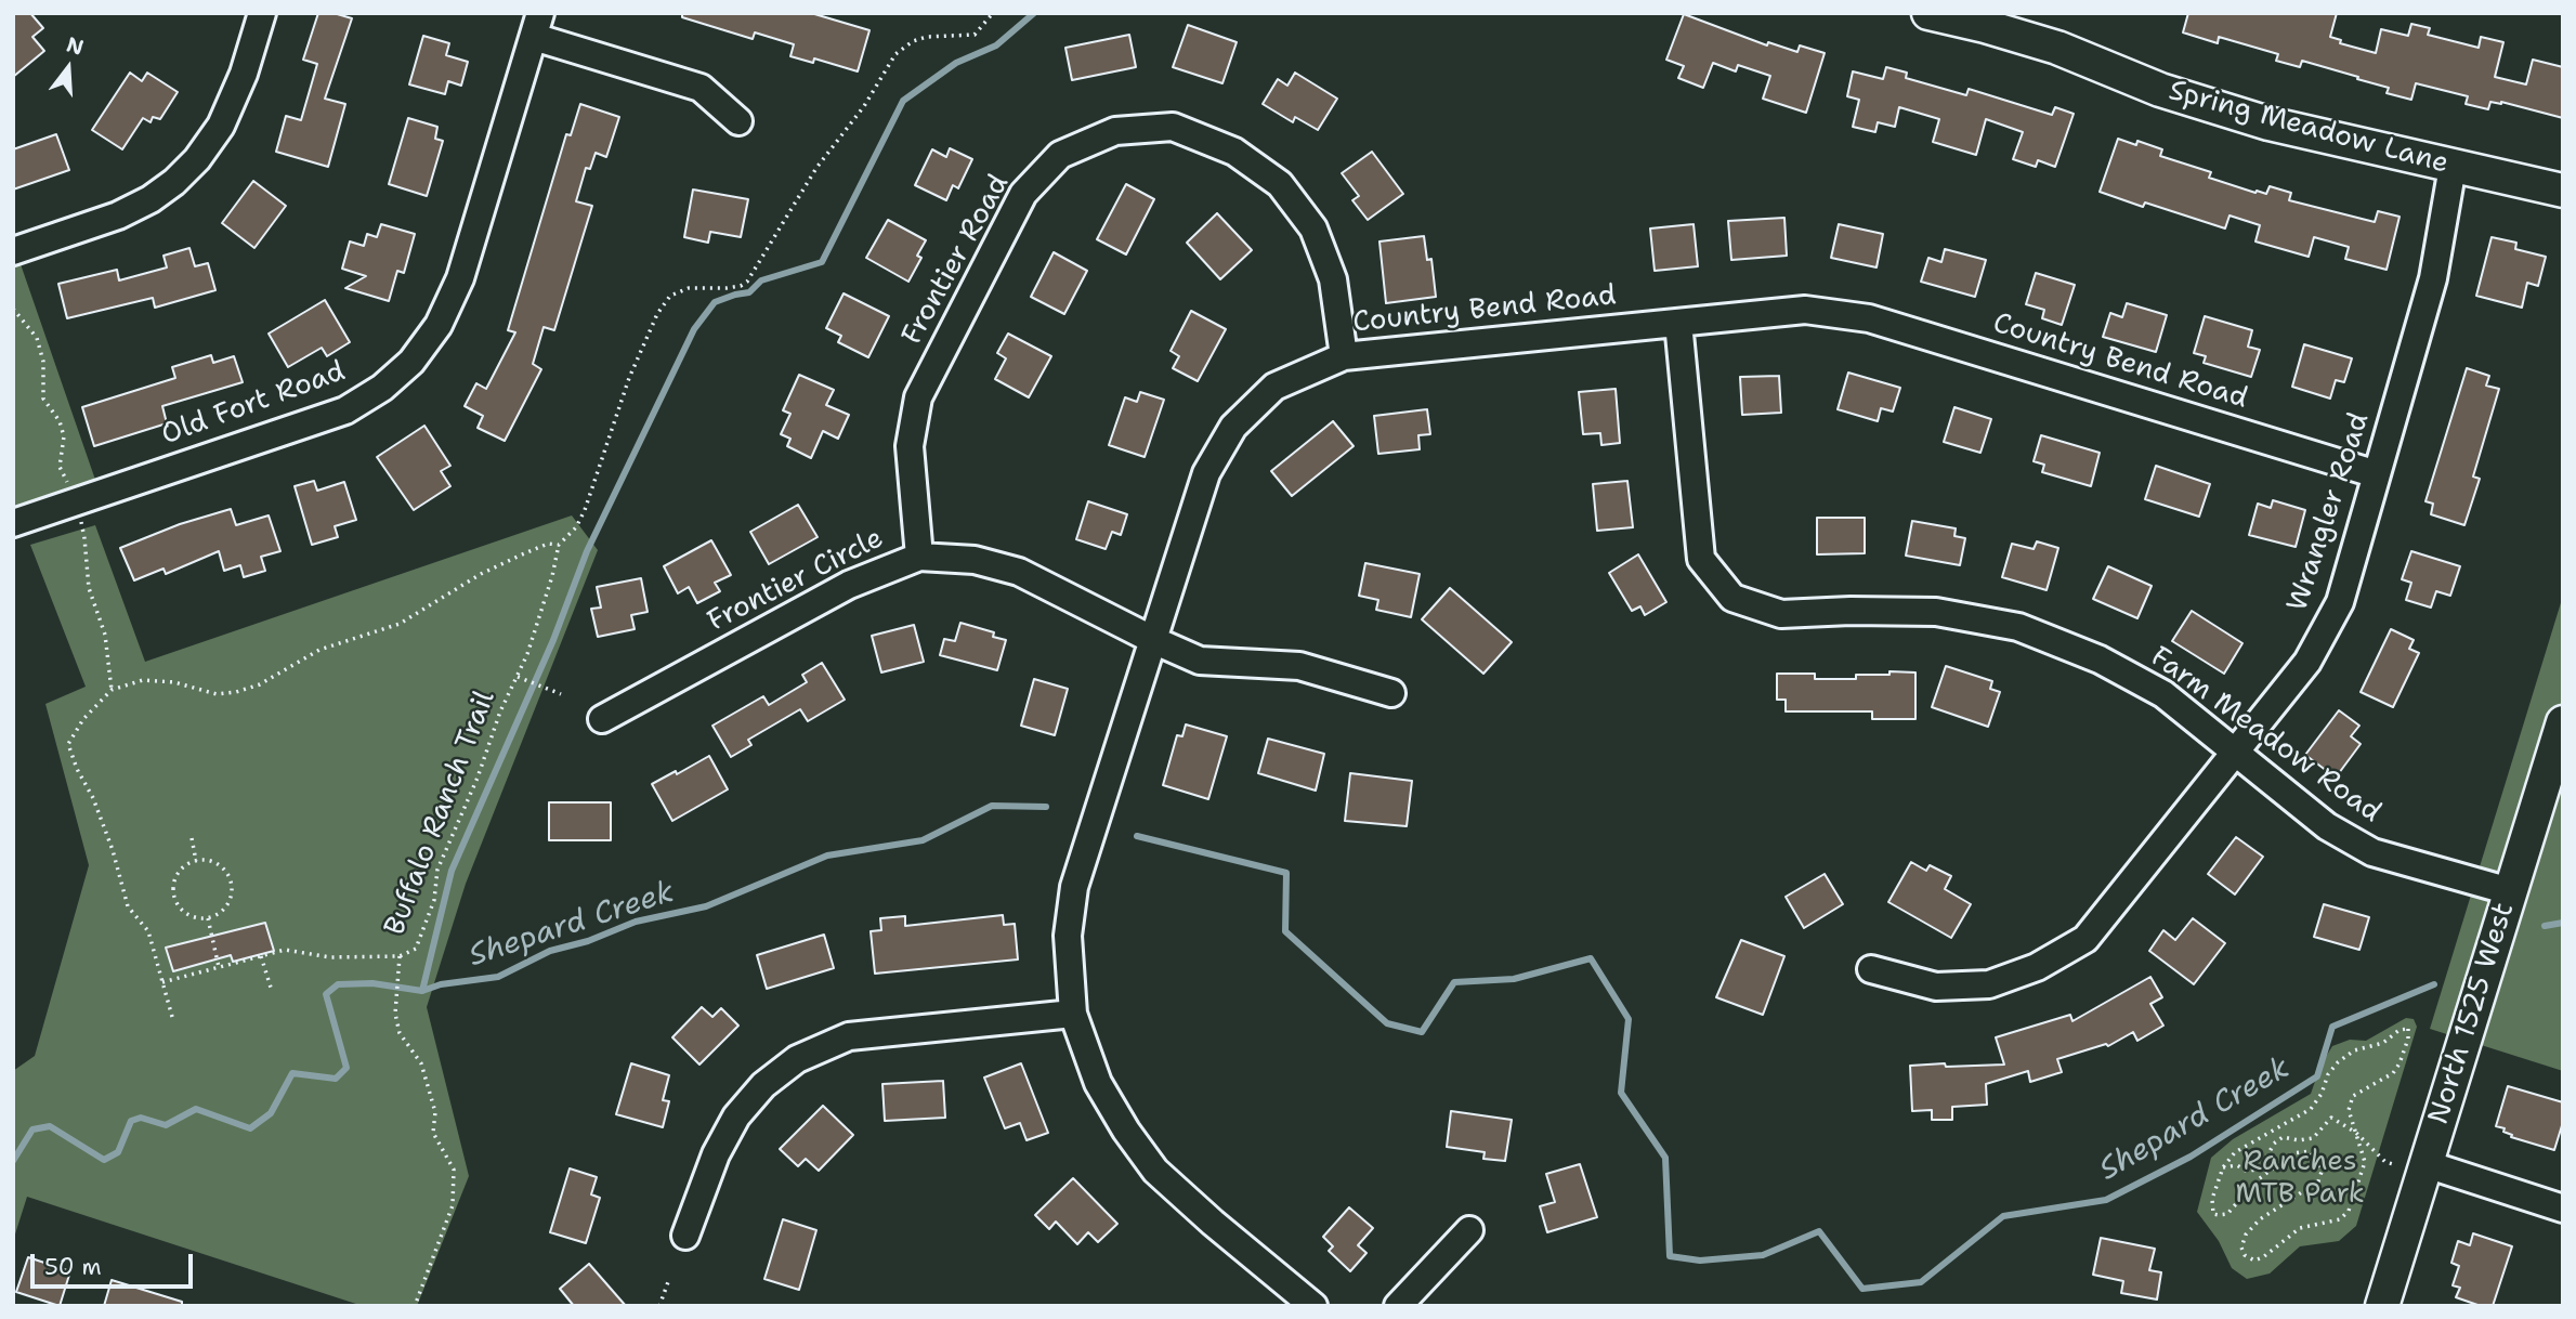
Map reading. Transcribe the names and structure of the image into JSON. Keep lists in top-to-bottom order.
{
  "streets": {
    "street": [
      "Spring Meadow Lane",
      "Frontier Road",
      "Country Bend Road",
      "Old Fort Road",
      "Wrangler Road",
      "Frontier Circle",
      "Farm Meadow Road",
      "North 1525 West"
    ],
    "path": ["Buffalo Ranch Trail"]
  },
  "crossings": [
    ["Spring Meadow Lane", "Wrangler Road"],
    ["Frontier Road", "Country Bend Road"],
    ["Frontier Road", "Frontier Circle"],
    ["Country Bend Road", "Wrangler Road"],
    ["Country Bend Road", "Frontier Circle"],
    ["Country Bend Road", "Farm Meadow Road"],
    ["Wrangler Road", "Farm Meadow Road"],
    ["Farm Meadow Road", "North 1525 West"]
  ],
  "water": ["Shepard Creek"],
  "parks": ["Ranches MTB Park"],
  "scale_bar": "50 m",
  "north": "top"
}
